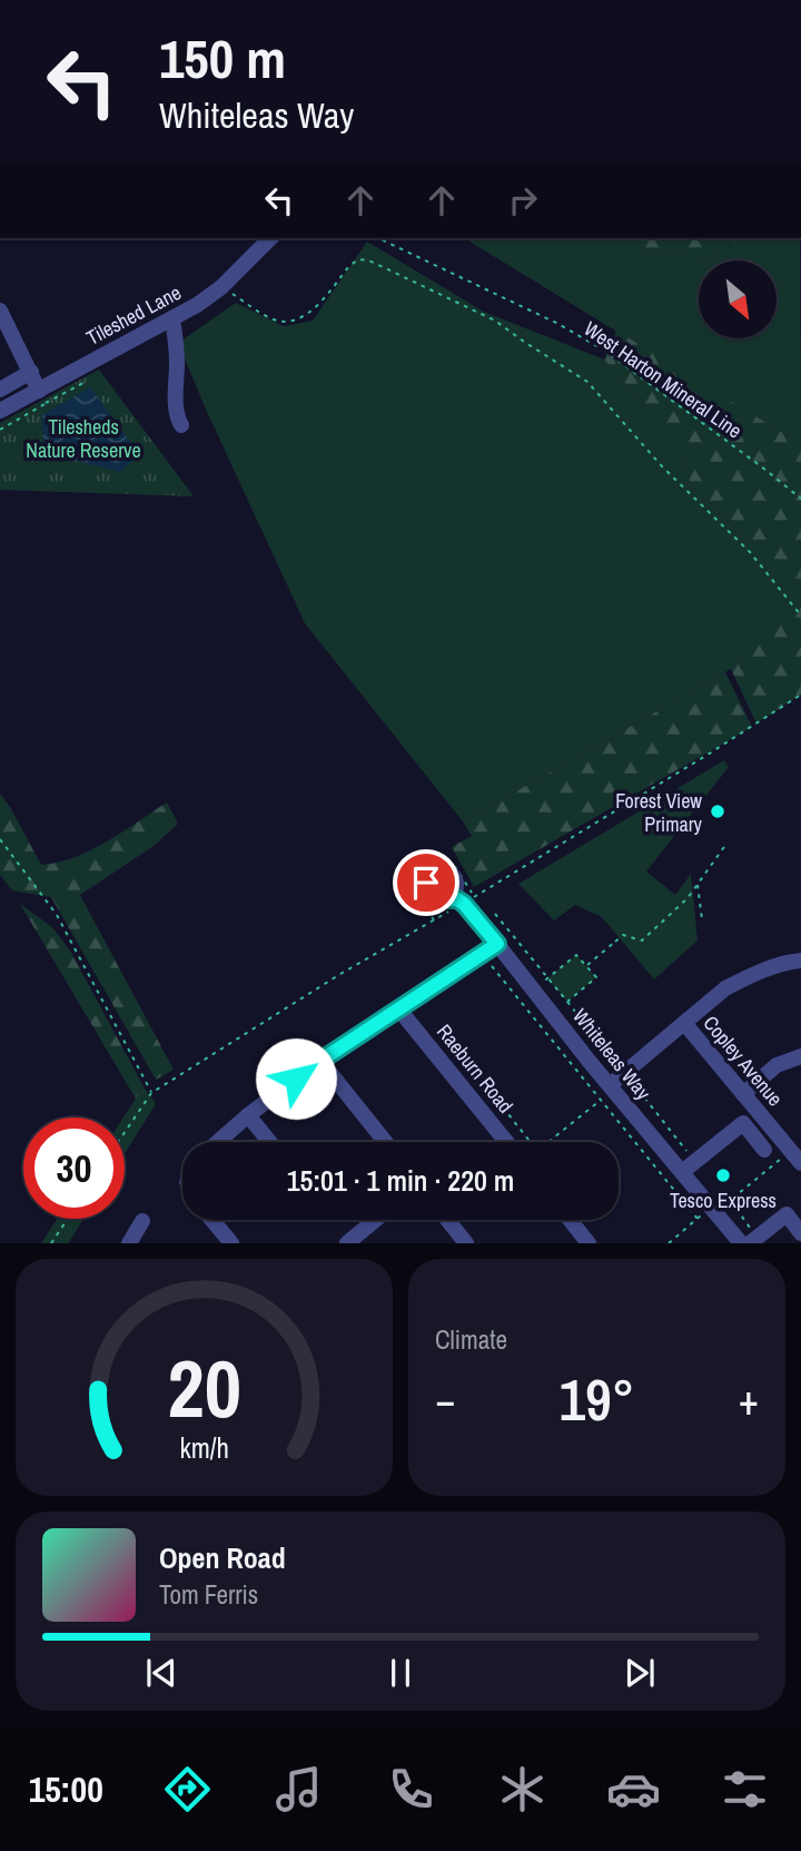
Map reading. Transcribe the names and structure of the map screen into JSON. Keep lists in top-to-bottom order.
{
  "streets": {
    "street": [
      "Tileshed Lane",
      "Whiteleas Way",
      "Copley Avenue",
      "Raeburn Road"
    ],
    "path": ["West Harton Mineral Line"]
  },
  "parks": ["Tilesheds Nature Reserve"],
  "places": ["Forest View Primary", "Tesco Express"],
  "north": "bottom right",
  "page": {
    "turn": ["150 m", "Whiteleas Way"],
    "limit": "30",
    "trip": "15:01 · 1 min · 220 m",
    "tile": "Climate",
    "heat": ["−", "19°", "+"],
    "song": ["Open Road", "Tom Ferris"],
    "tabs": "15:00",
    "gauge": ["20", "km/h"]
  }
}
